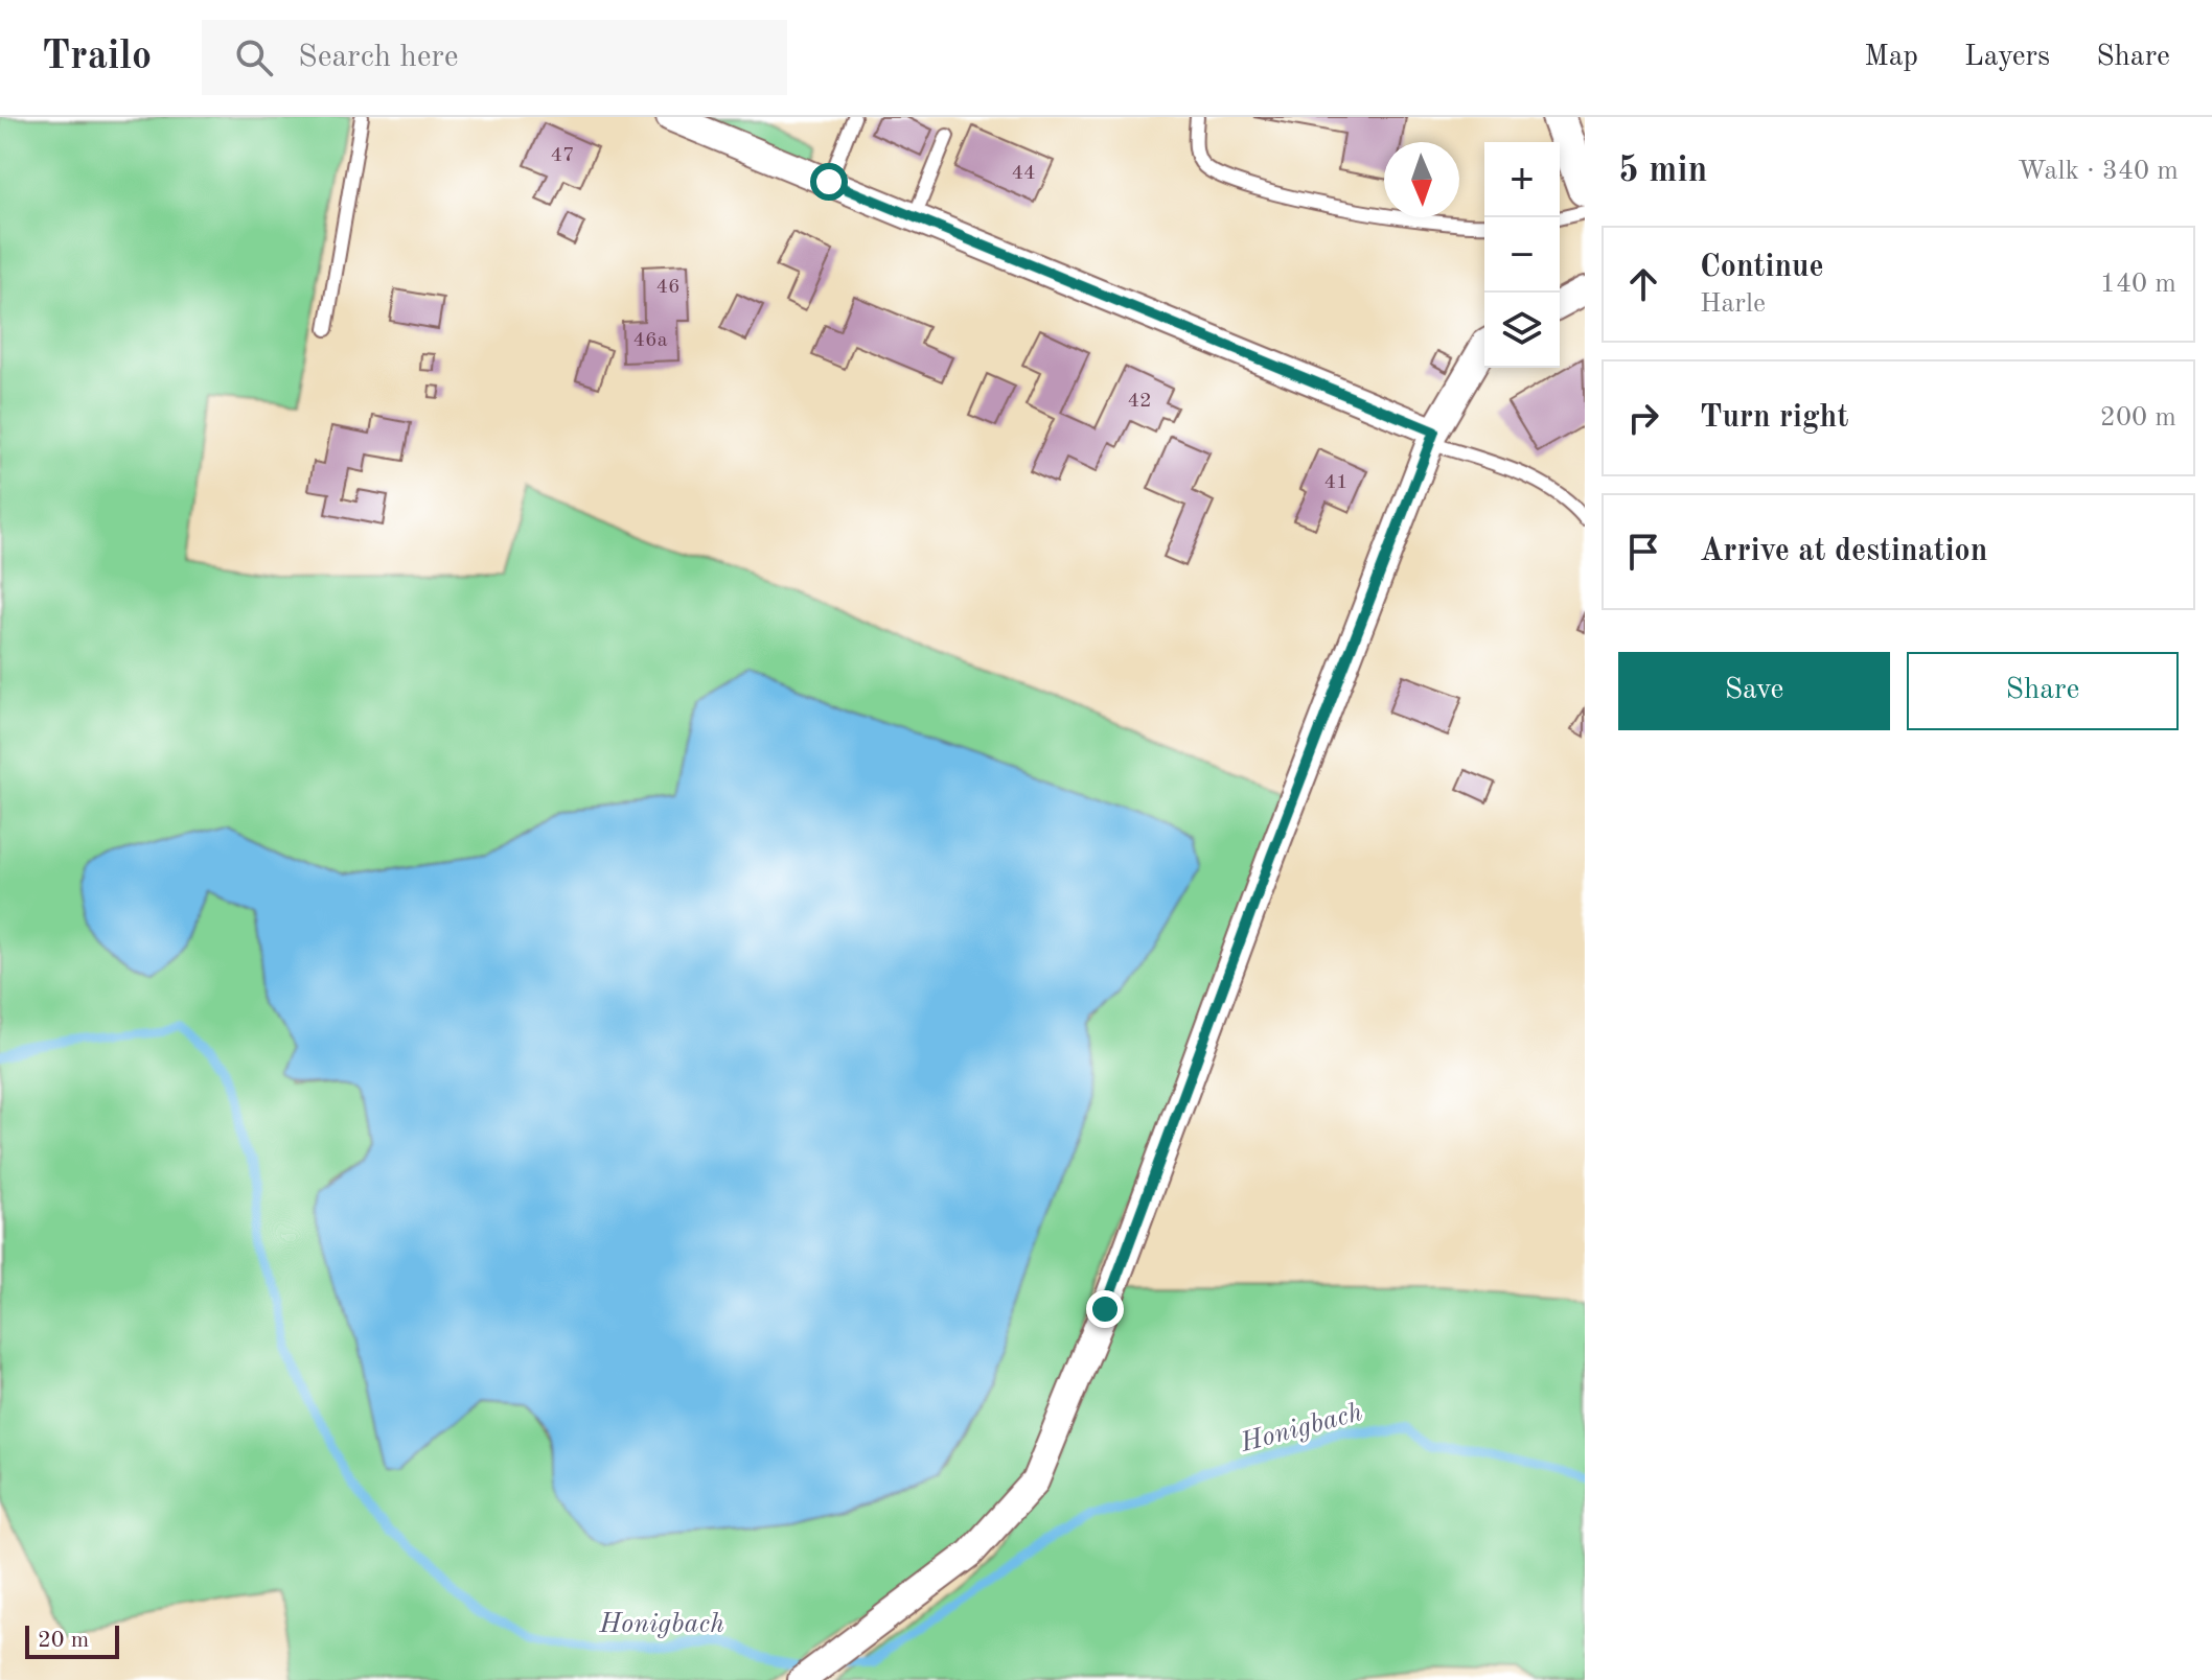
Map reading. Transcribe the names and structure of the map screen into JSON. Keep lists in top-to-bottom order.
{
  "water": ["Honigbach"],
  "house_numbers": [
    "47",
    "44",
    "46",
    "46a",
    "42",
    "41"
  ],
  "scale_bar": "20 m",
  "north": "bottom",
  "page": {
    "header": "Trailo",
    "search": "Search here",
    "nav": ["Map", "Layers", "Share"],
    "heading": ["5 min", "Walk · 340 m"],
    "map_buttons": ["+", "−"],
    "list": [
      ["Continue", "Harle", "140 m"],
      ["Turn right", "200 m"],
      "Arrive at destination"
    ],
    "buttons": ["Save", "Share"],
    "scale": "20 m"
  }
}
